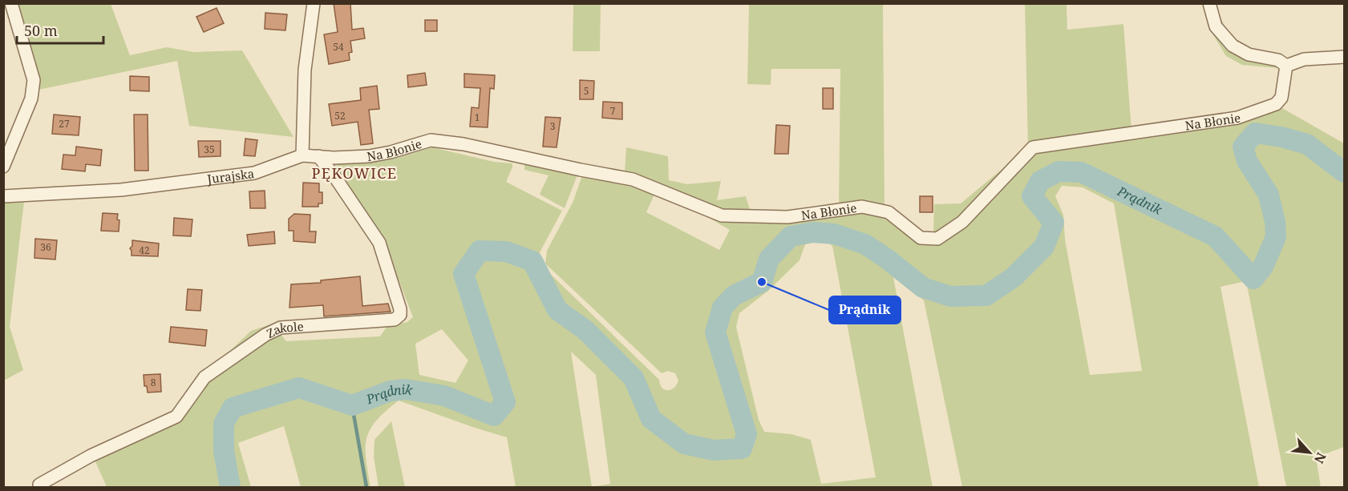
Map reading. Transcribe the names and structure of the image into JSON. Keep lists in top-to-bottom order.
{
  "streets": {
    "street": ["Na Błonie", "Jurajska", "Zakole"]
  },
  "crossings": [
    ["Na Błonie", "Jurajska"],
    ["Na Błonie", "Zakole"]
  ],
  "districts": ["PĘKOWICE"],
  "water": ["Prądnik"],
  "places": ["Prądnik"],
  "house_numbers": [
    "54",
    "5",
    "7",
    "52",
    "1",
    "27",
    "3",
    "35",
    "36",
    "42",
    "8"
  ],
  "scale_bar": "50 m",
  "north": "bottom right"
}
